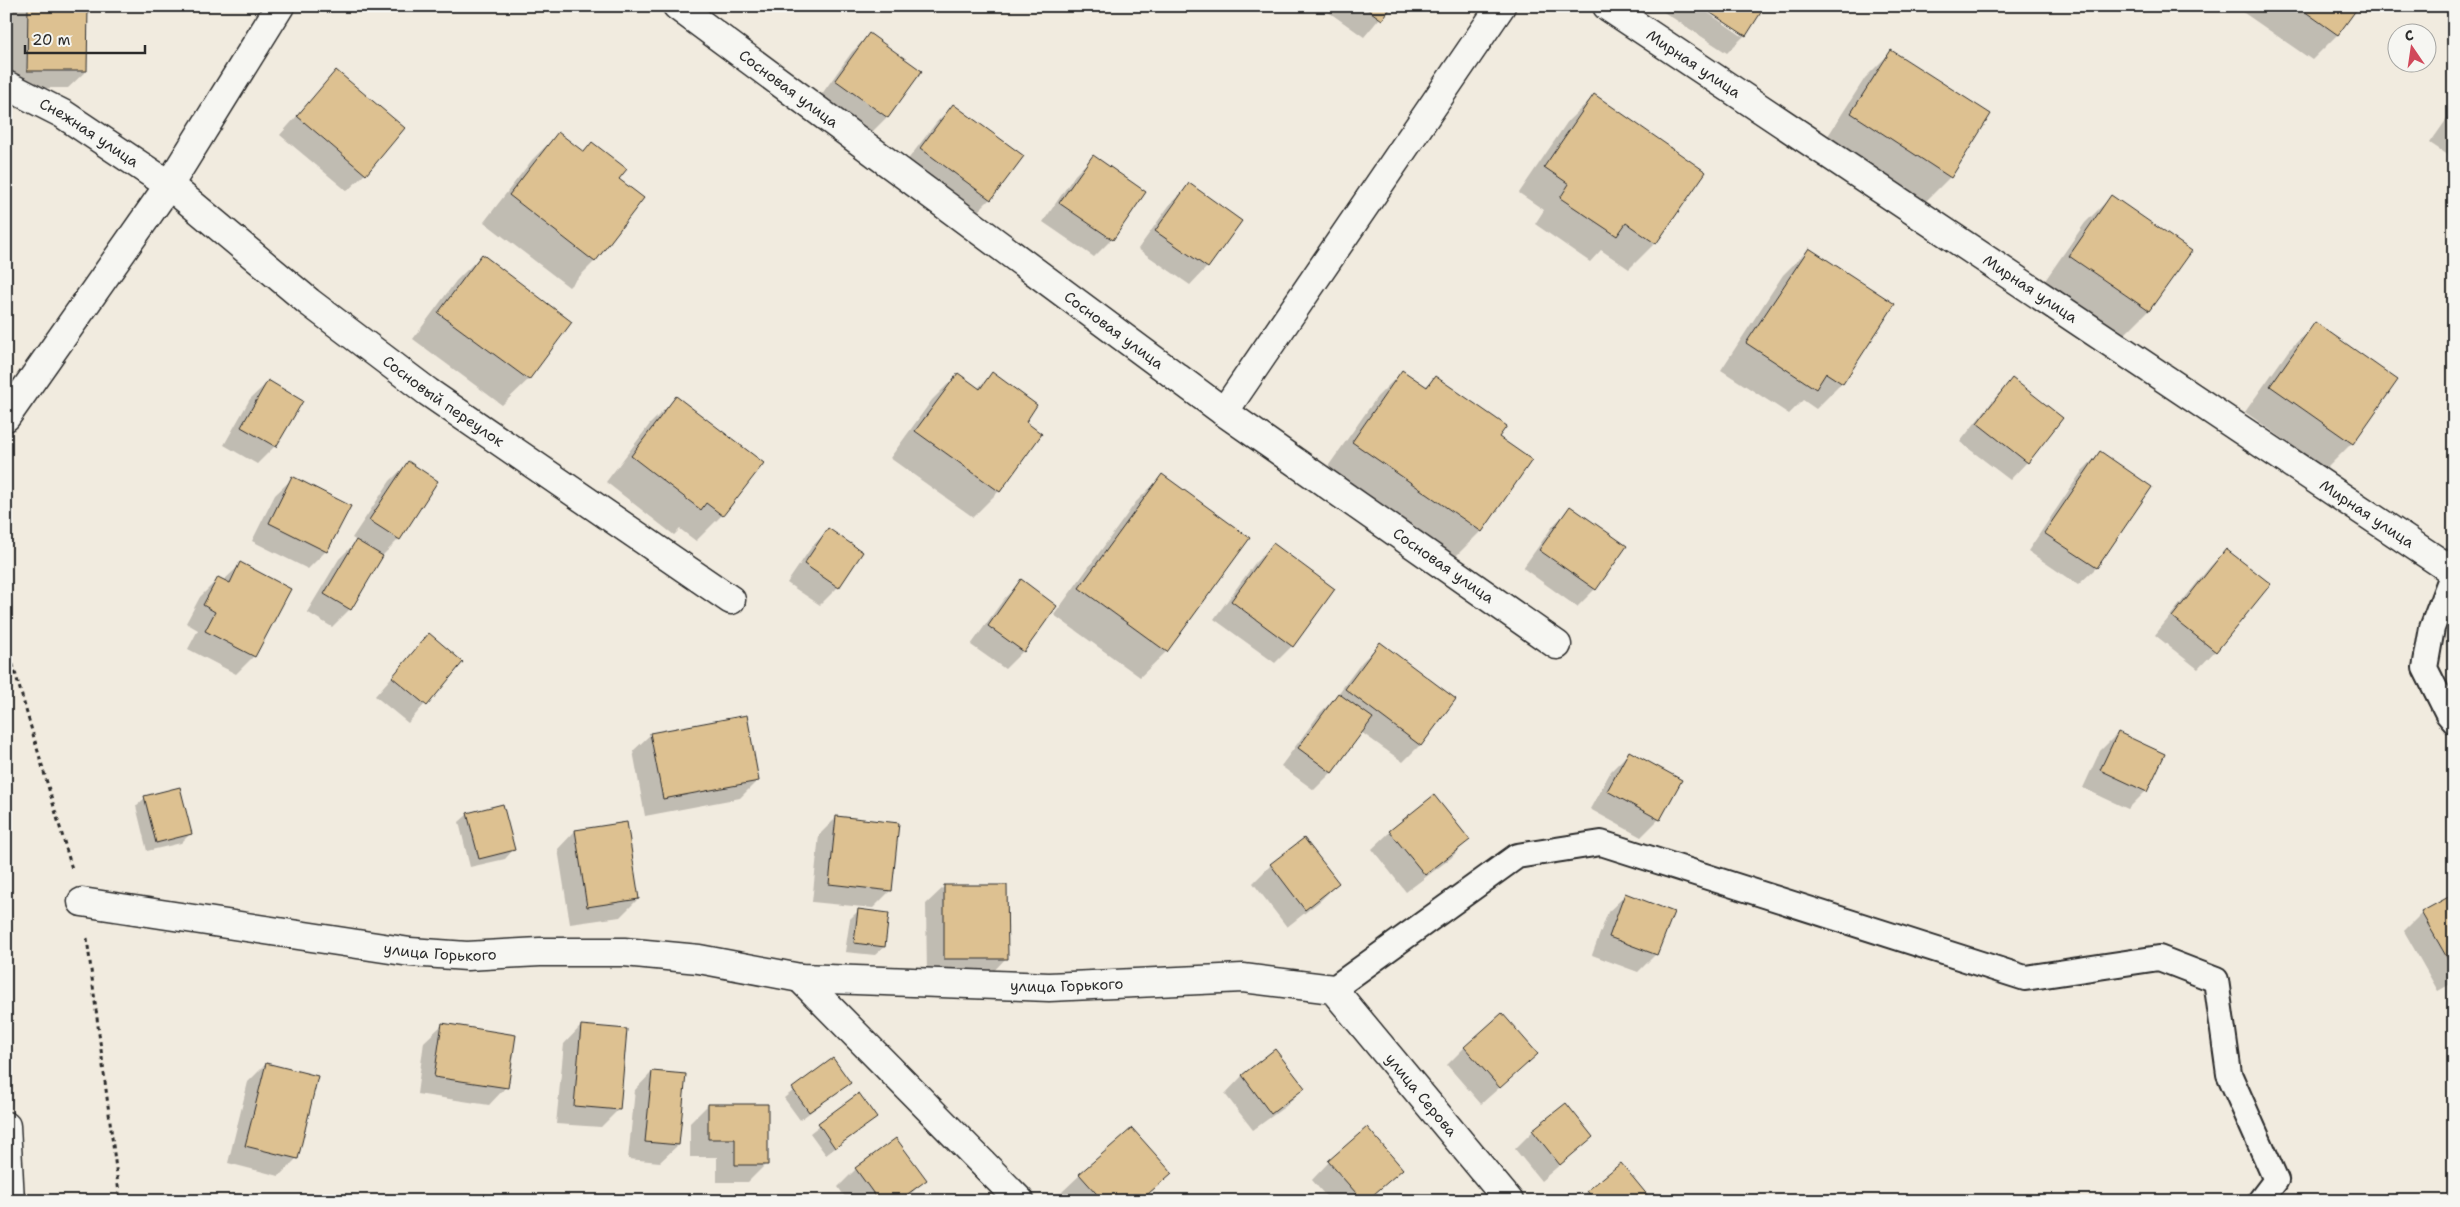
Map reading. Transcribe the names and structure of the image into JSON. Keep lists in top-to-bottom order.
{
  "streets": {
    "street": [
      "Мирная улица",
      "Сосновая улица",
      "Снежная улица",
      "Сосновый переулок",
      "улица Горького",
      "улица Серова"
    ]
  },
  "crossings": [
    ["Снежная улица", "Сосновый переулок"],
    ["улица Горького", "улица Серова"]
  ],
  "scale_bar": "20 m",
  "north": "top"
}
